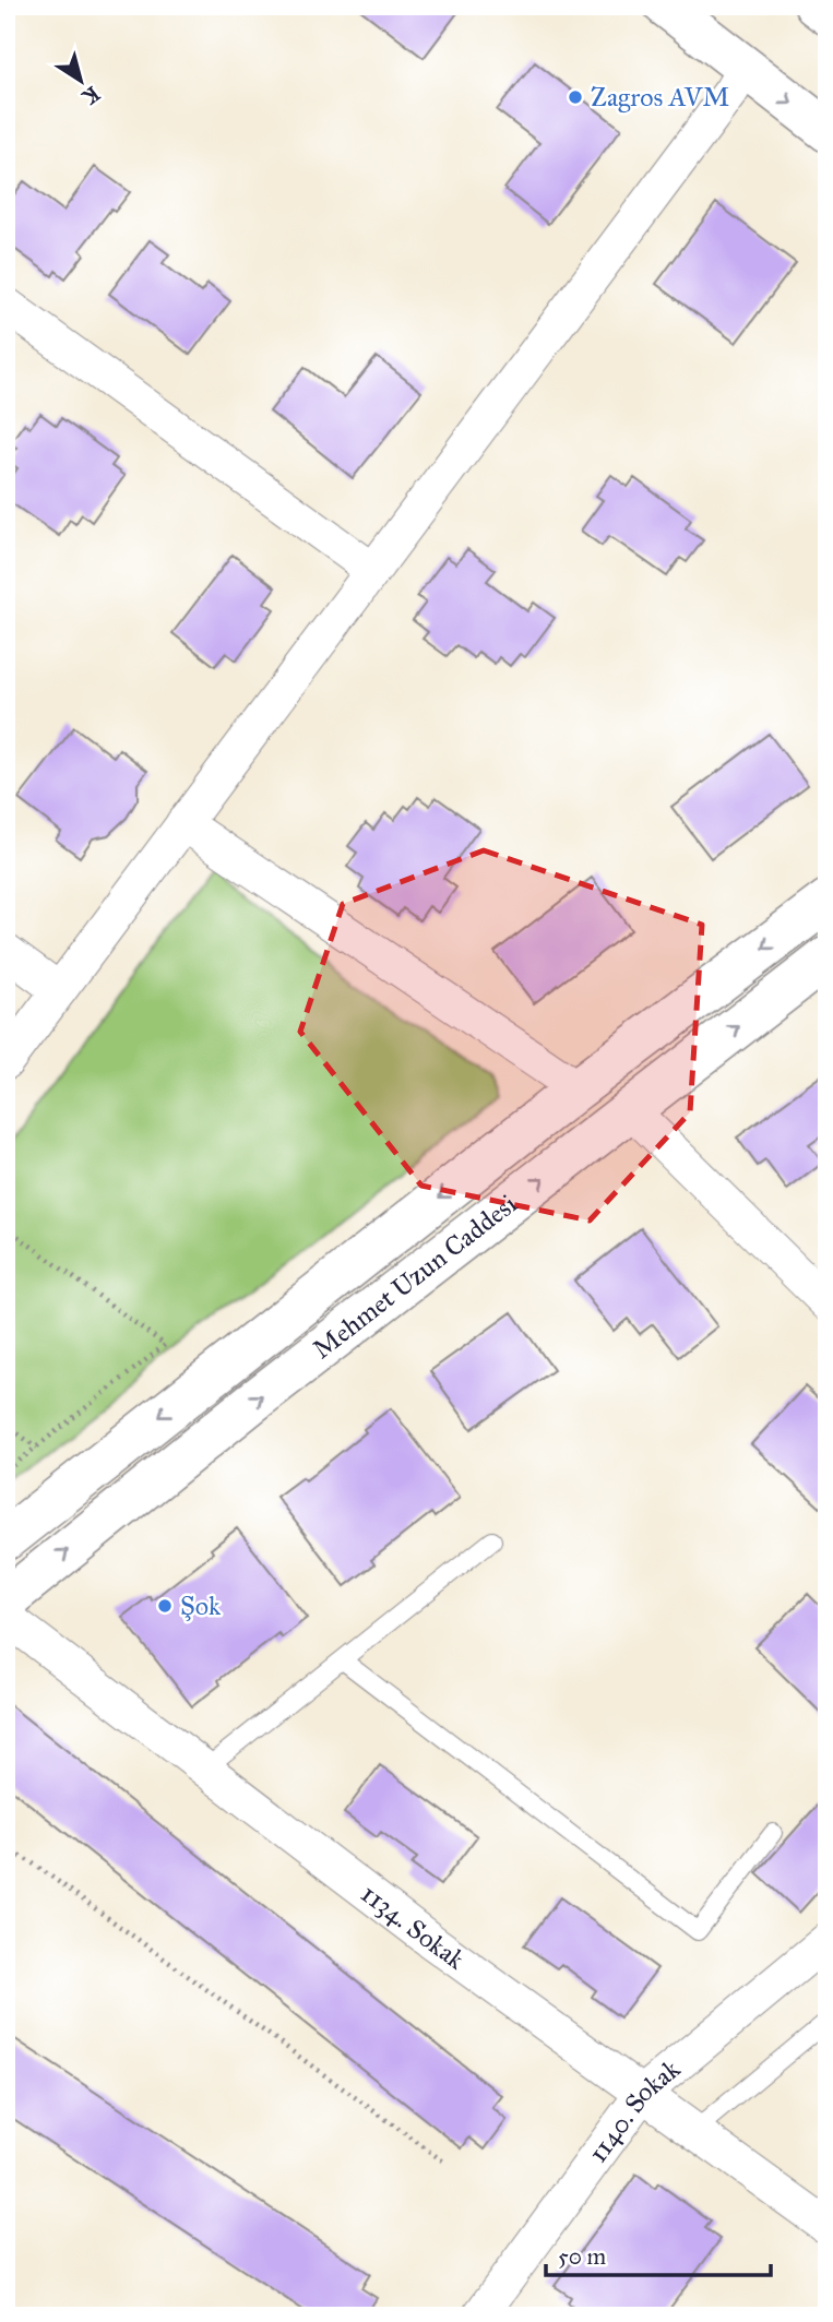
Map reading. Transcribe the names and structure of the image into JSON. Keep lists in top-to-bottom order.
{
  "streets": {
    "main road": ["Mehmet Uzun Caddesi"],
    "street": ["1134. Sokak", "1140. Sokak"]
  },
  "crossings": [
    ["1134. Sokak", "1140. Sokak"]
  ],
  "places": ["Zagros AVM", "Şok"],
  "scale_bar": "50 m",
  "north": "bottom right"
}
